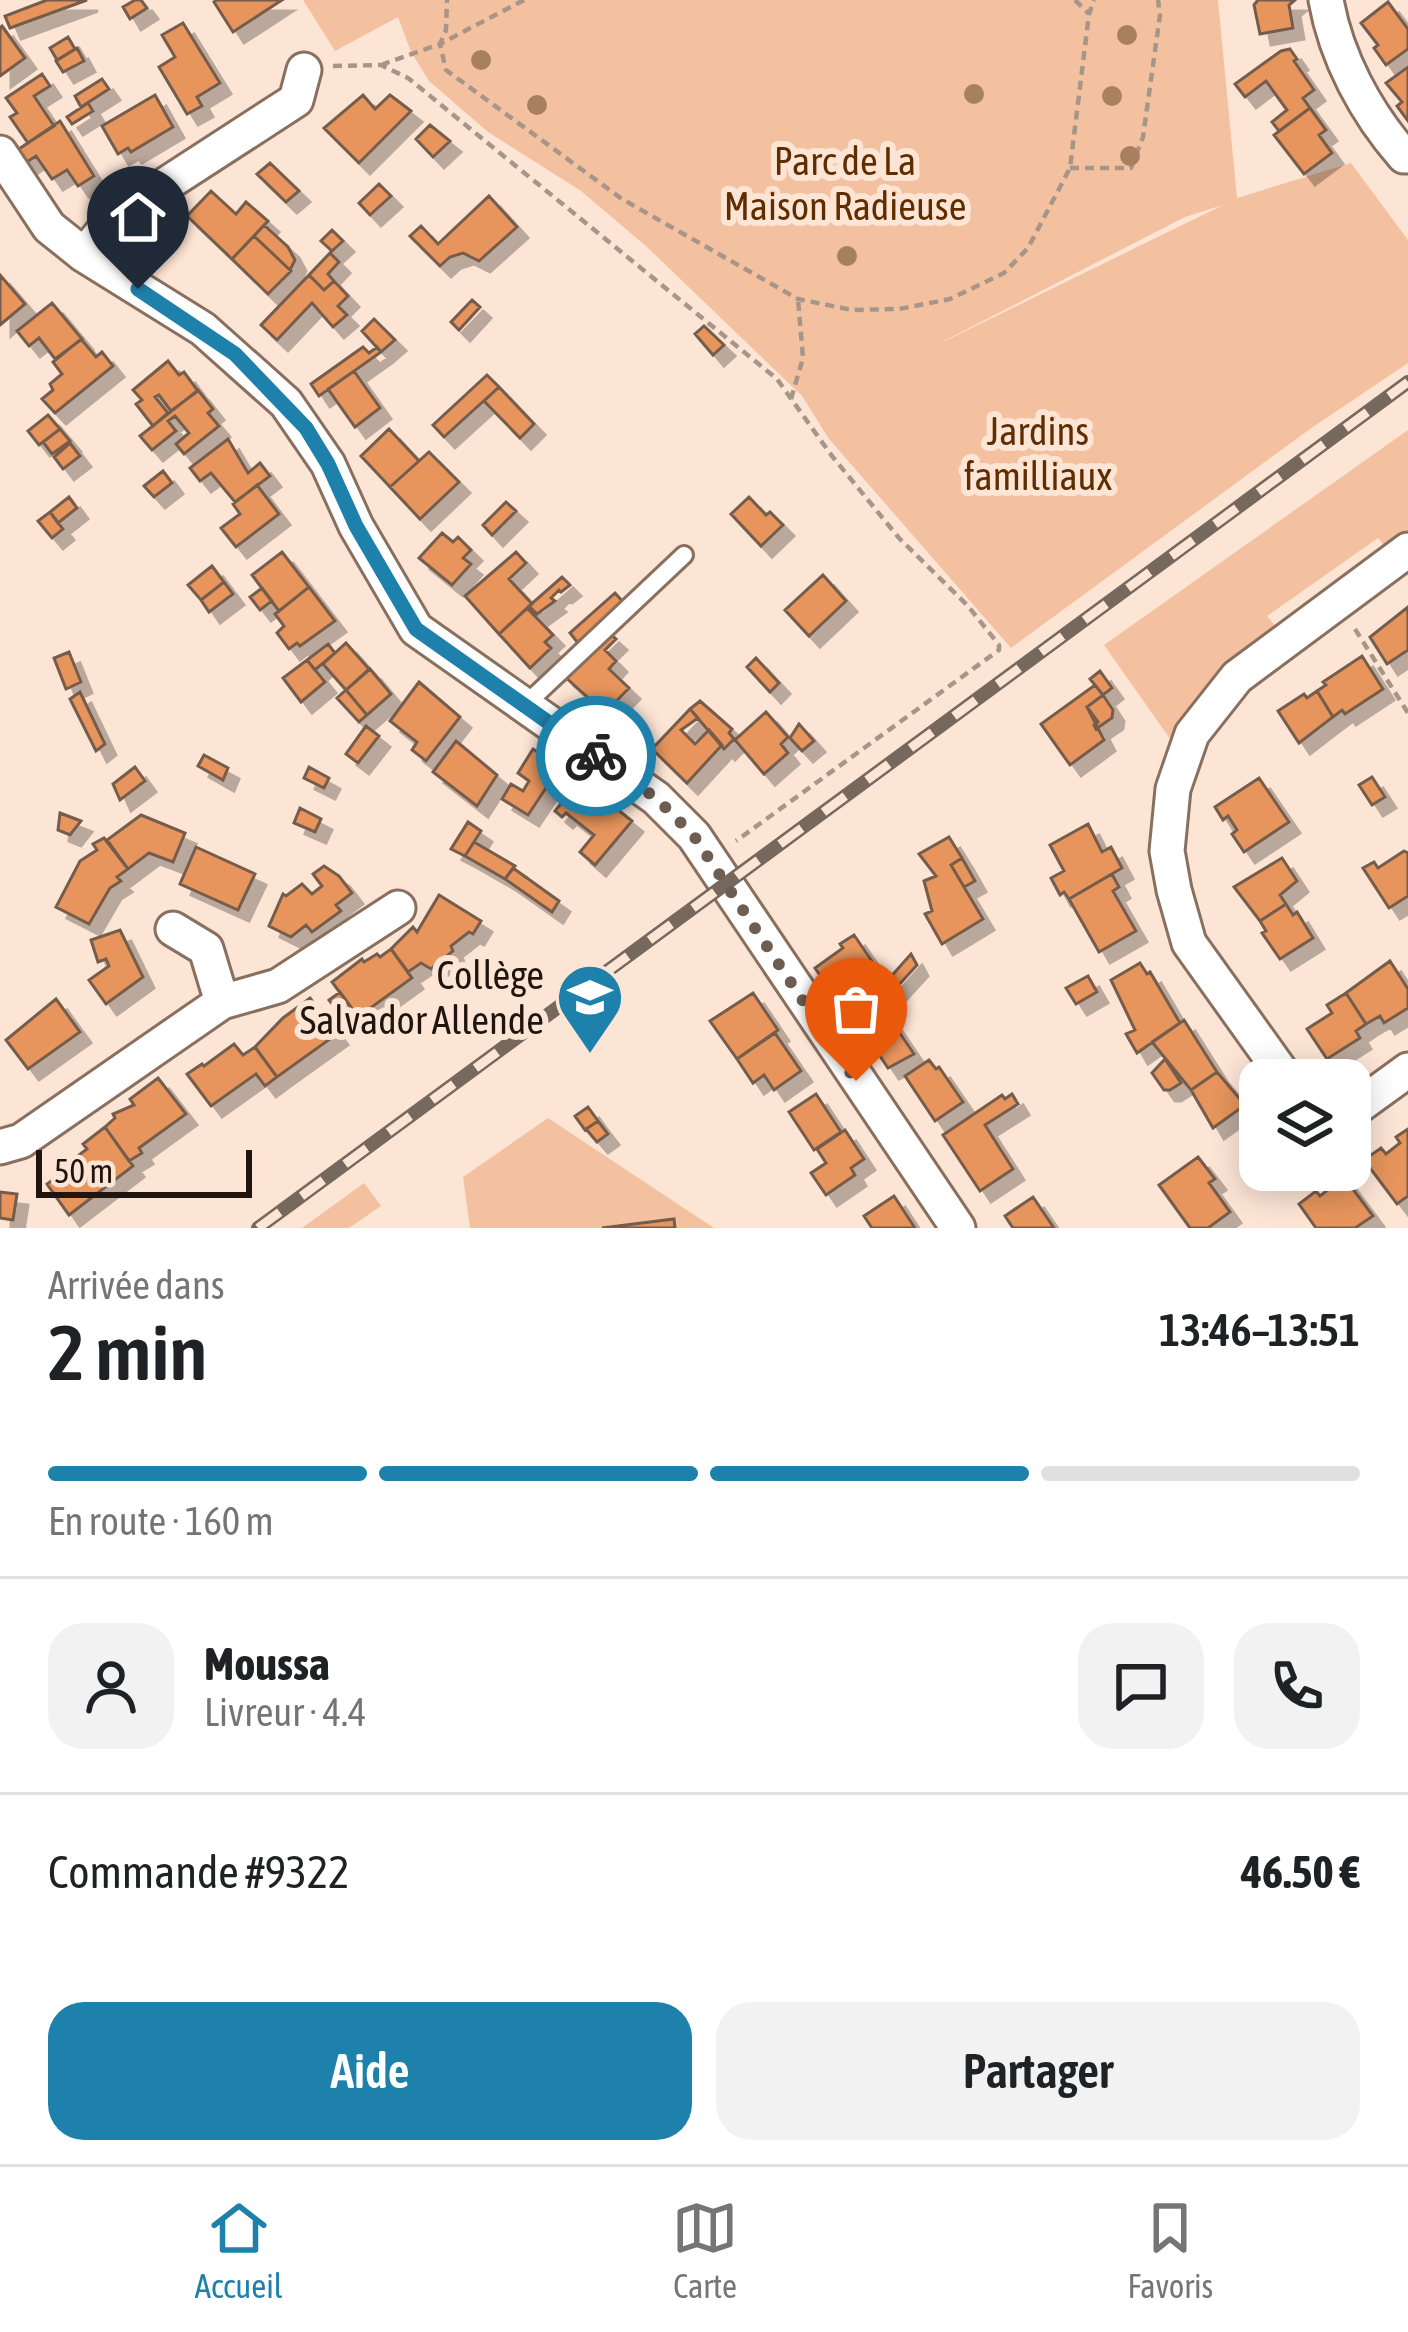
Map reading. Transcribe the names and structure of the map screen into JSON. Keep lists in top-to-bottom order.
{
  "parks": ["Parc de La Maison Radieuse", "Jardins familliaux"],
  "places": {
    "school or university": ["Collège Salvador Allende"]
  },
  "scale_bar": "50 m",
  "page": {
    "scale": "50 m",
    "heading": ["2 min", "Arrivée dans", "13:46–13:51"],
    "panel": [
      "Moussa",
      "Livreur · 4.4",
      "Commande #9322",
      "46.50 €"
    ],
    "bar": "En route · 160 m",
    "buttons": ["Aide", "Partager"],
    "tabs": ["Accueil", "Carte", "Favoris"]
  }
}
